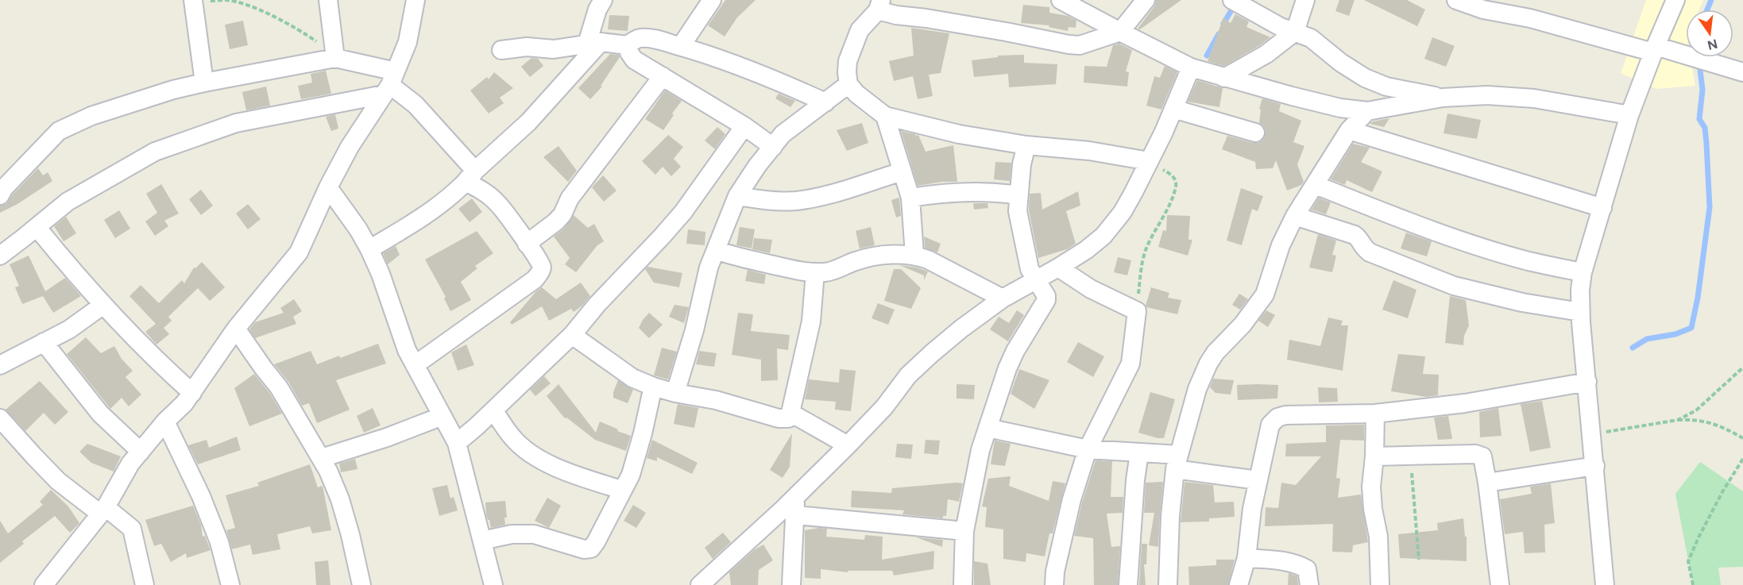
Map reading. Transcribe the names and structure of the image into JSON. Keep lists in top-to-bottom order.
{
  "north": "bottom"
}
